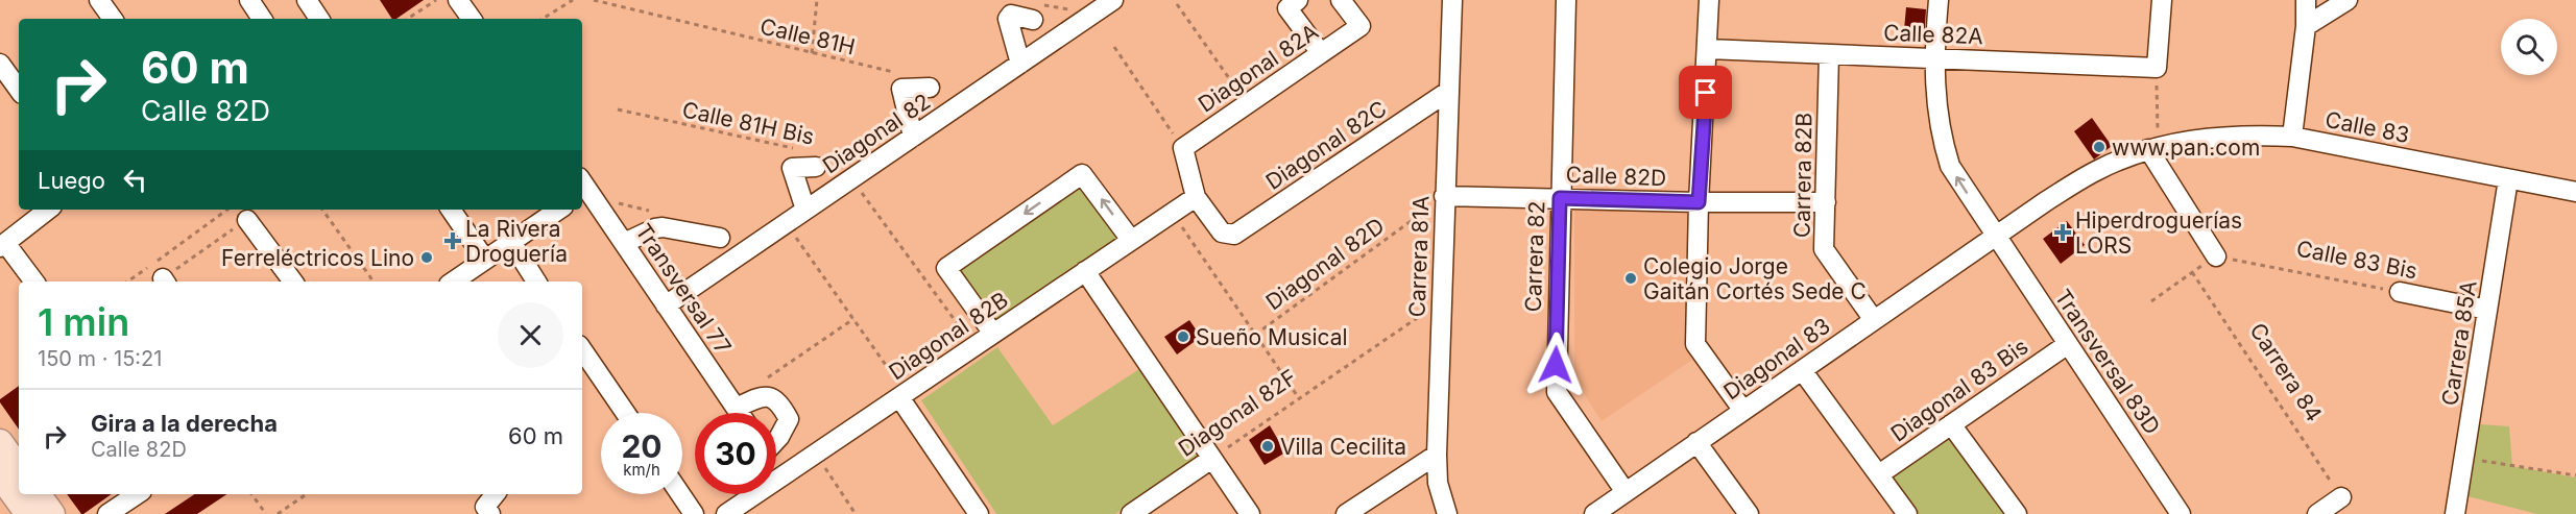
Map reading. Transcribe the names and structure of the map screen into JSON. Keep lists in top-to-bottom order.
{
  "streets": {
    "street": [
      "Calle 82A",
      "Diagonal 82A",
      "Calle 83",
      "Diagonal 82",
      "Diagonal 82C",
      "Carrera 82B",
      "Calle 82D",
      "Carrera 81A",
      "Carrera 82",
      "Calle 83 Bis",
      "Transversal 77",
      "Diagonal 82B",
      "Carrera 85A",
      "Diagonal 83",
      "Transversal 83D",
      "Diagonal 83 Bis",
      "Diagonal 82F"
    ],
    "path": [
      "Calle 81H",
      "Calle 81H Bis",
      "Diagonal 82D",
      "Carrera 84"
    ]
  },
  "crossings": [
    ["Calle 82A", "Carrera 82B"],
    ["Calle 82A", "Transversal 83D"],
    ["Calle 81H Bis", "Diagonal 82"],
    ["Calle 83", "Carrera 85A"],
    ["Calle 83", "Diagonal 83"],
    ["Diagonal 82", "Transversal 77"],
    ["Diagonal 82C", "Carrera 81A"],
    ["Diagonal 82C", "Diagonal 82B"],
    ["Carrera 82B", "Calle 82D"],
    ["Carrera 82B", "Diagonal 83"],
    ["Calle 82D", "Carrera 81A"],
    ["Calle 82D", "Carrera 82"],
    ["Calle 82D", "Diagonal 82D"],
    ["Carrera 81A", "Diagonal 82D"],
    ["Carrera 82", "Diagonal 83"],
    ["Calle 83 Bis", "Carrera 85A"],
    ["Diagonal 83", "Transversal 83D"],
    ["Transversal 83D", "Diagonal 83 Bis"]
  ],
  "places": {
    "other": [
      "www.pan.com",
      "Ferreléctricos Lino",
      "Colegio Jorge Gaitán Cortés Sede C",
      "Sueño Musical",
      "Villa Cecilita"
    ],
    "health": ["Hiperdroguerías LORS", "La Rivera Droguería"]
  },
  "page": {
    "turn": ["60 m", "Calle 82D"],
    "then": "Luego",
    "heading": ["1 min", "150 m · 15:21"],
    "list": [
      {
        "name": "Gira a la derecha",
        "note": "Calle 82D",
        "value": "60 m"
      }
    ],
    "speed": "20 km/h",
    "limit": "30"
  }
}
